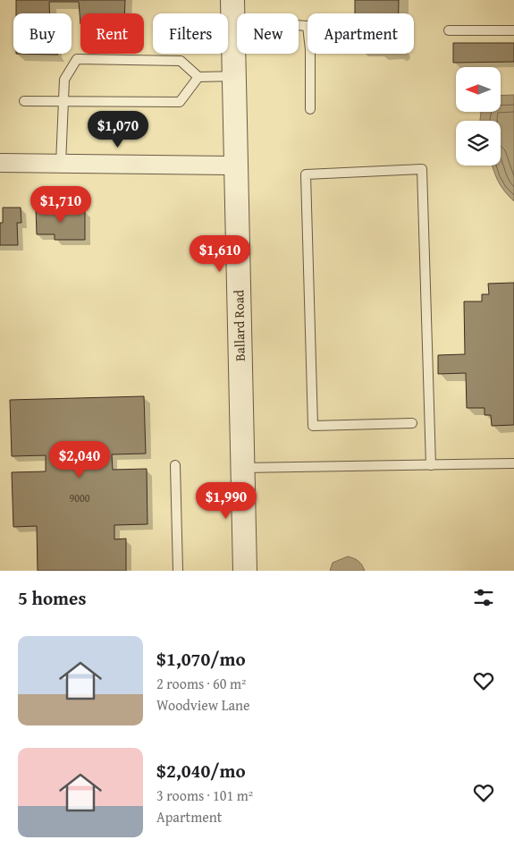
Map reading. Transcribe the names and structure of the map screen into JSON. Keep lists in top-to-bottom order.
{
  "streets": {
    "street": ["Ballard Road"]
  },
  "house_numbers": ["9000"],
  "north": "left",
  "page": {
    "chip": [
      "Buy",
      "Rent",
      "Filters",
      "New",
      "Apartment"
    ],
    "price": [
      "$1,070",
      "$1,710",
      "$1,610",
      "$2,040",
      "$1,990"
    ],
    "heading": "5 homes",
    "list": [
      {
        "name": "$1,070/mo",
        "note": "2 rooms · 60 m² · Woodview Lane"
      },
      {
        "name": "$2,040/mo",
        "note": "3 rooms · 101 m² · Apartment"
      }
    ]
  }
}
